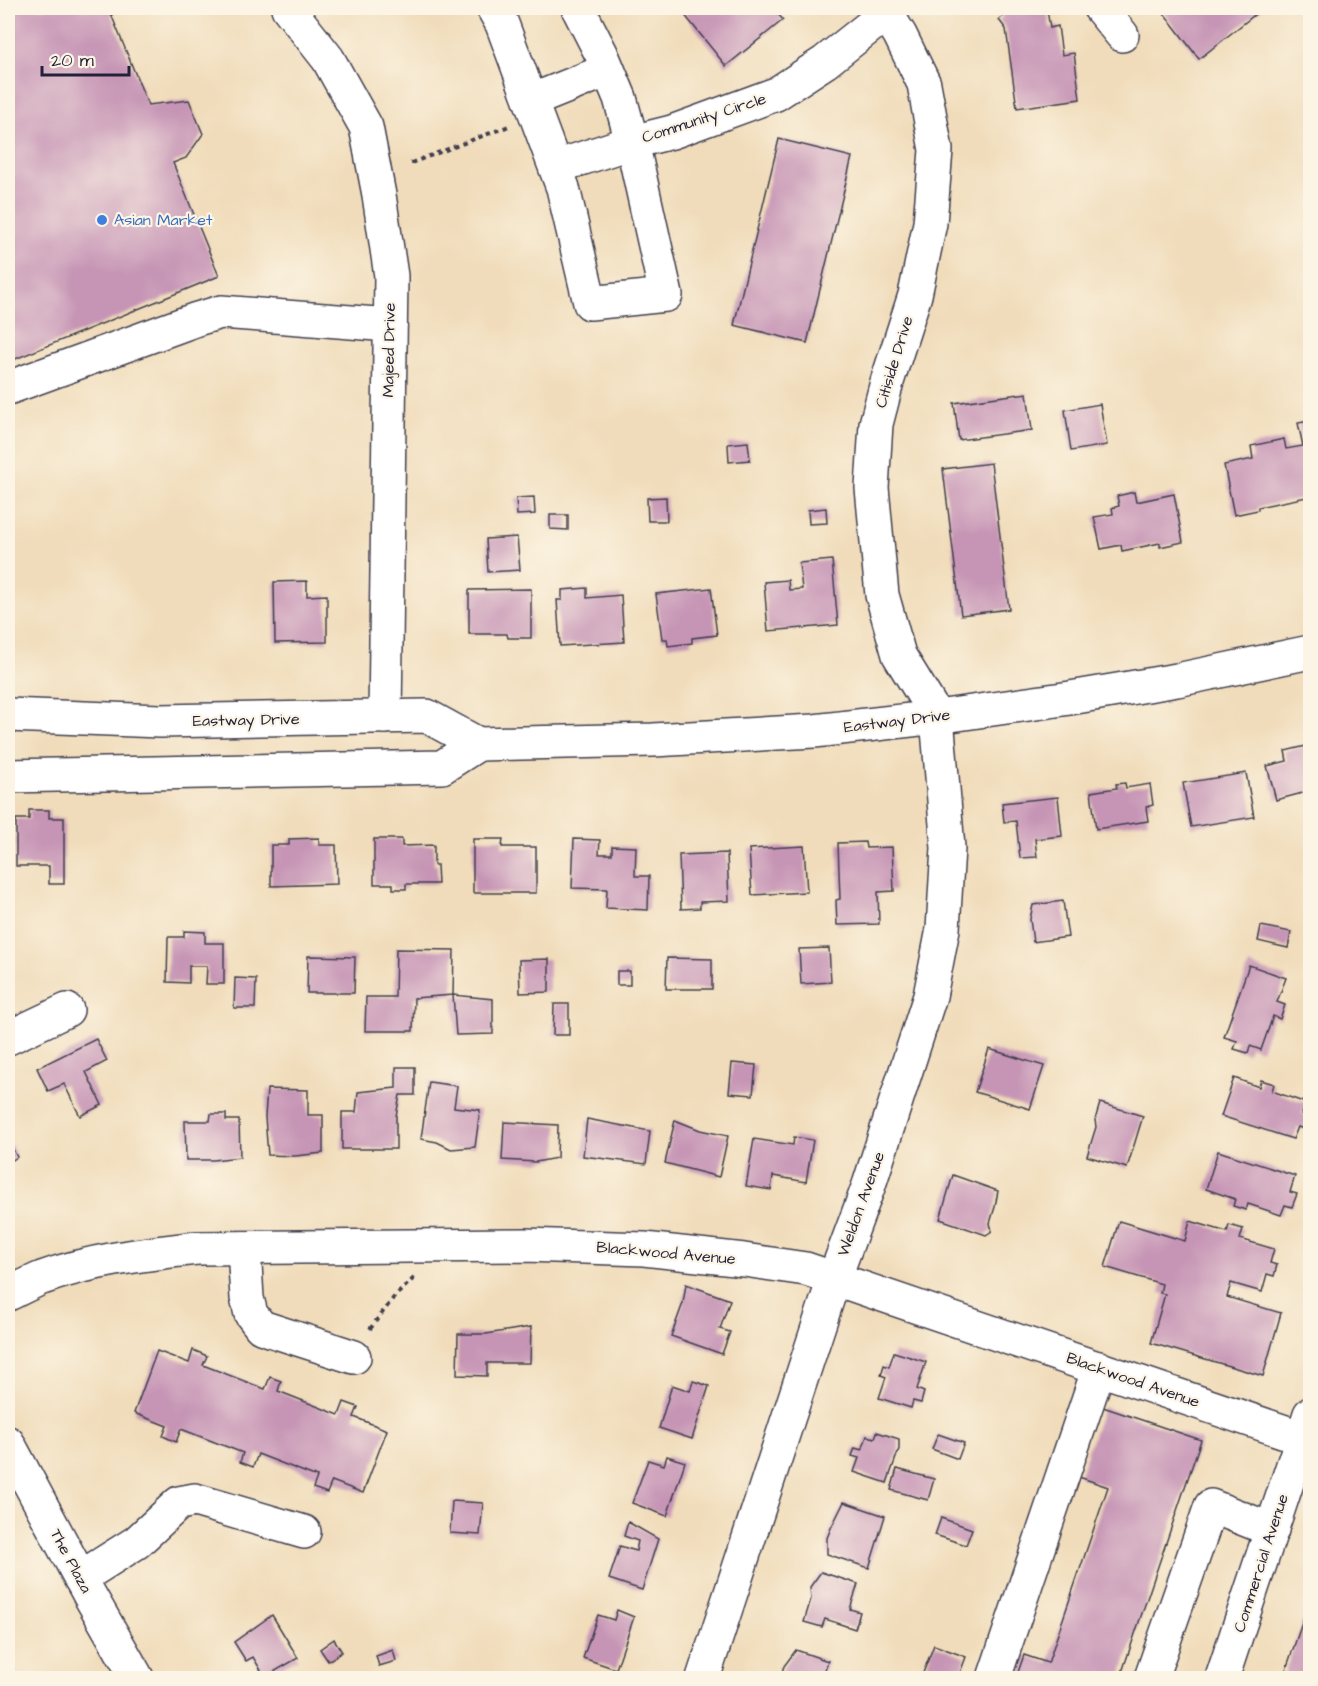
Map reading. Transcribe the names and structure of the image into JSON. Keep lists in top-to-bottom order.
{
  "streets": {
    "street": [
      "Community Circle",
      "Majeed Drive",
      "Citiside Drive",
      "Eastway Drive",
      "Weldon Avenue",
      "Blackwood Avenue",
      "The Plaza",
      "Commercial Avenue"
    ]
  },
  "crossings": [
    ["Community Circle", "Citiside Drive"],
    ["Majeed Drive", "Eastway Drive"],
    ["Citiside Drive", "Eastway Drive"],
    ["Citiside Drive", "Weldon Avenue"],
    ["Eastway Drive", "Weldon Avenue"],
    ["Weldon Avenue", "Blackwood Avenue"],
    ["Blackwood Avenue", "Commercial Avenue"]
  ],
  "places": ["Asian Market"],
  "scale_bar": "20 m"
}
